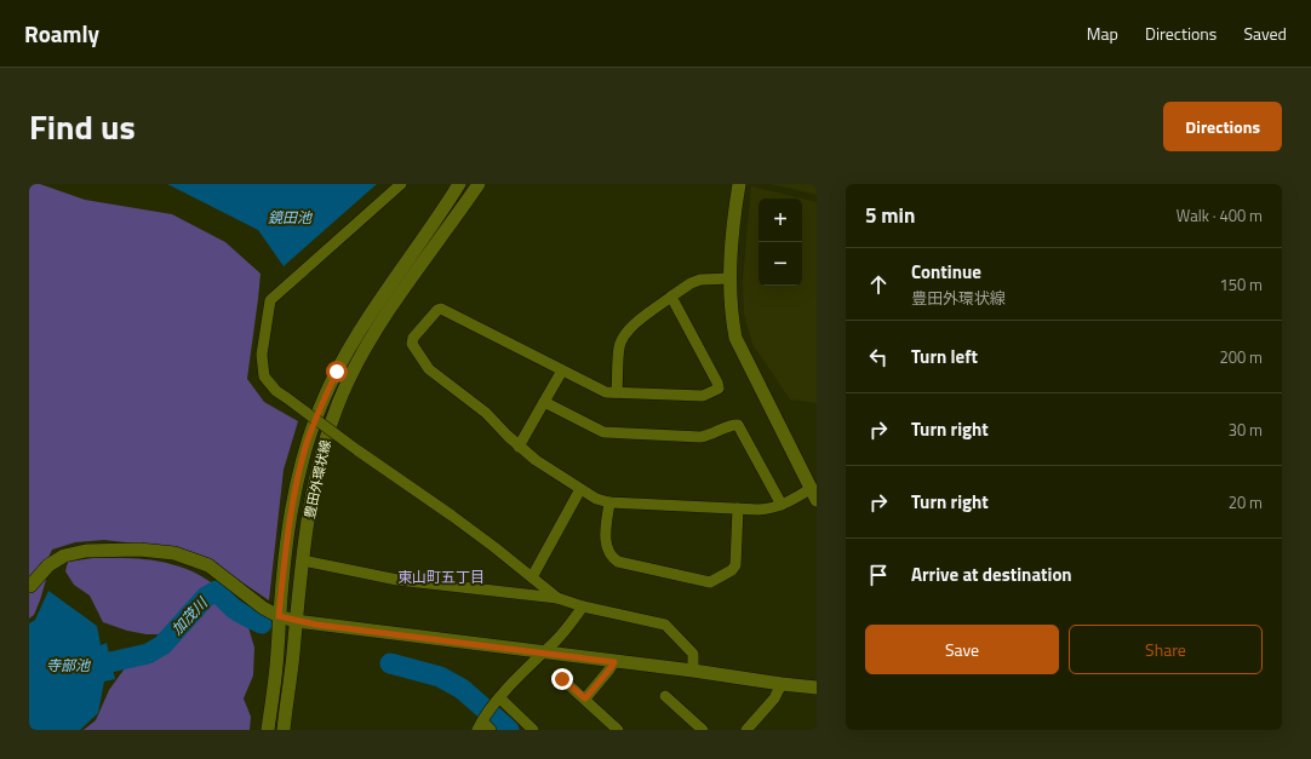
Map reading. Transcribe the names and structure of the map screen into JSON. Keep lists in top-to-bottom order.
{
  "streets": {
    "street": ["豊田外環状線"]
  },
  "districts": ["東山町五丁目"],
  "water": ["鏡田池", "加茂川", "寺部池"],
  "page": {
    "header": "Roamly",
    "nav": ["Map", "Directions", "Saved"],
    "title": "Find us",
    "buttons": [
      "Directions",
      ["Save", "Share"]
    ],
    "heading": ["5 min", "Walk · 400 m"],
    "map_buttons": ["+", "−"],
    "list": [
      ["Continue", "豊田外環状線", "150 m"],
      ["Turn left", "200 m"],
      ["Turn right", "30 m"],
      ["Turn right", "20 m"],
      "Arrive at destination"
    ]
  }
}
